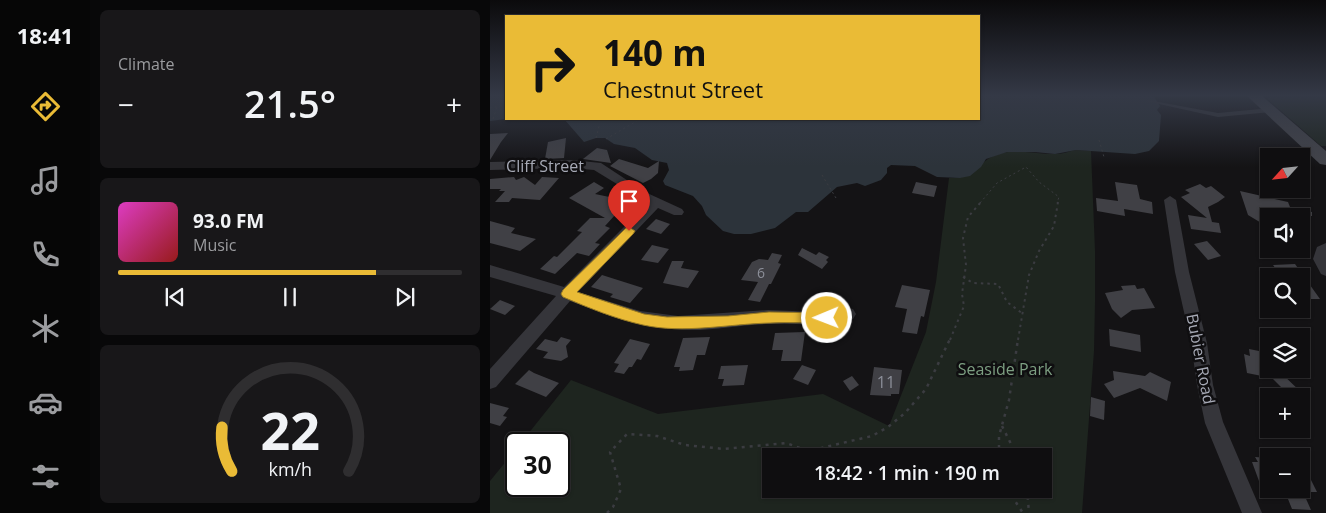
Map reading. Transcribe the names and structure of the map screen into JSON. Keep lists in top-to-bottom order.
{
  "streets": {
    "street": ["Cliff Street", "Bubier Road"]
  },
  "parks": ["Seaside Park"],
  "house_numbers": ["6", "11"],
  "north": "bottom left",
  "page": {
    "tabs": "18:41",
    "tile": "Climate",
    "turn": ["140 m", "Chestnut Street"],
    "heat": ["−", "21.5°", "+"],
    "map_buttons": ["+", "−"],
    "song": ["93.0 FM", "Music"],
    "limit": "30",
    "trip": "18:42 · 1 min · 190 m",
    "gauge": ["22", "km/h"]
  }
}
